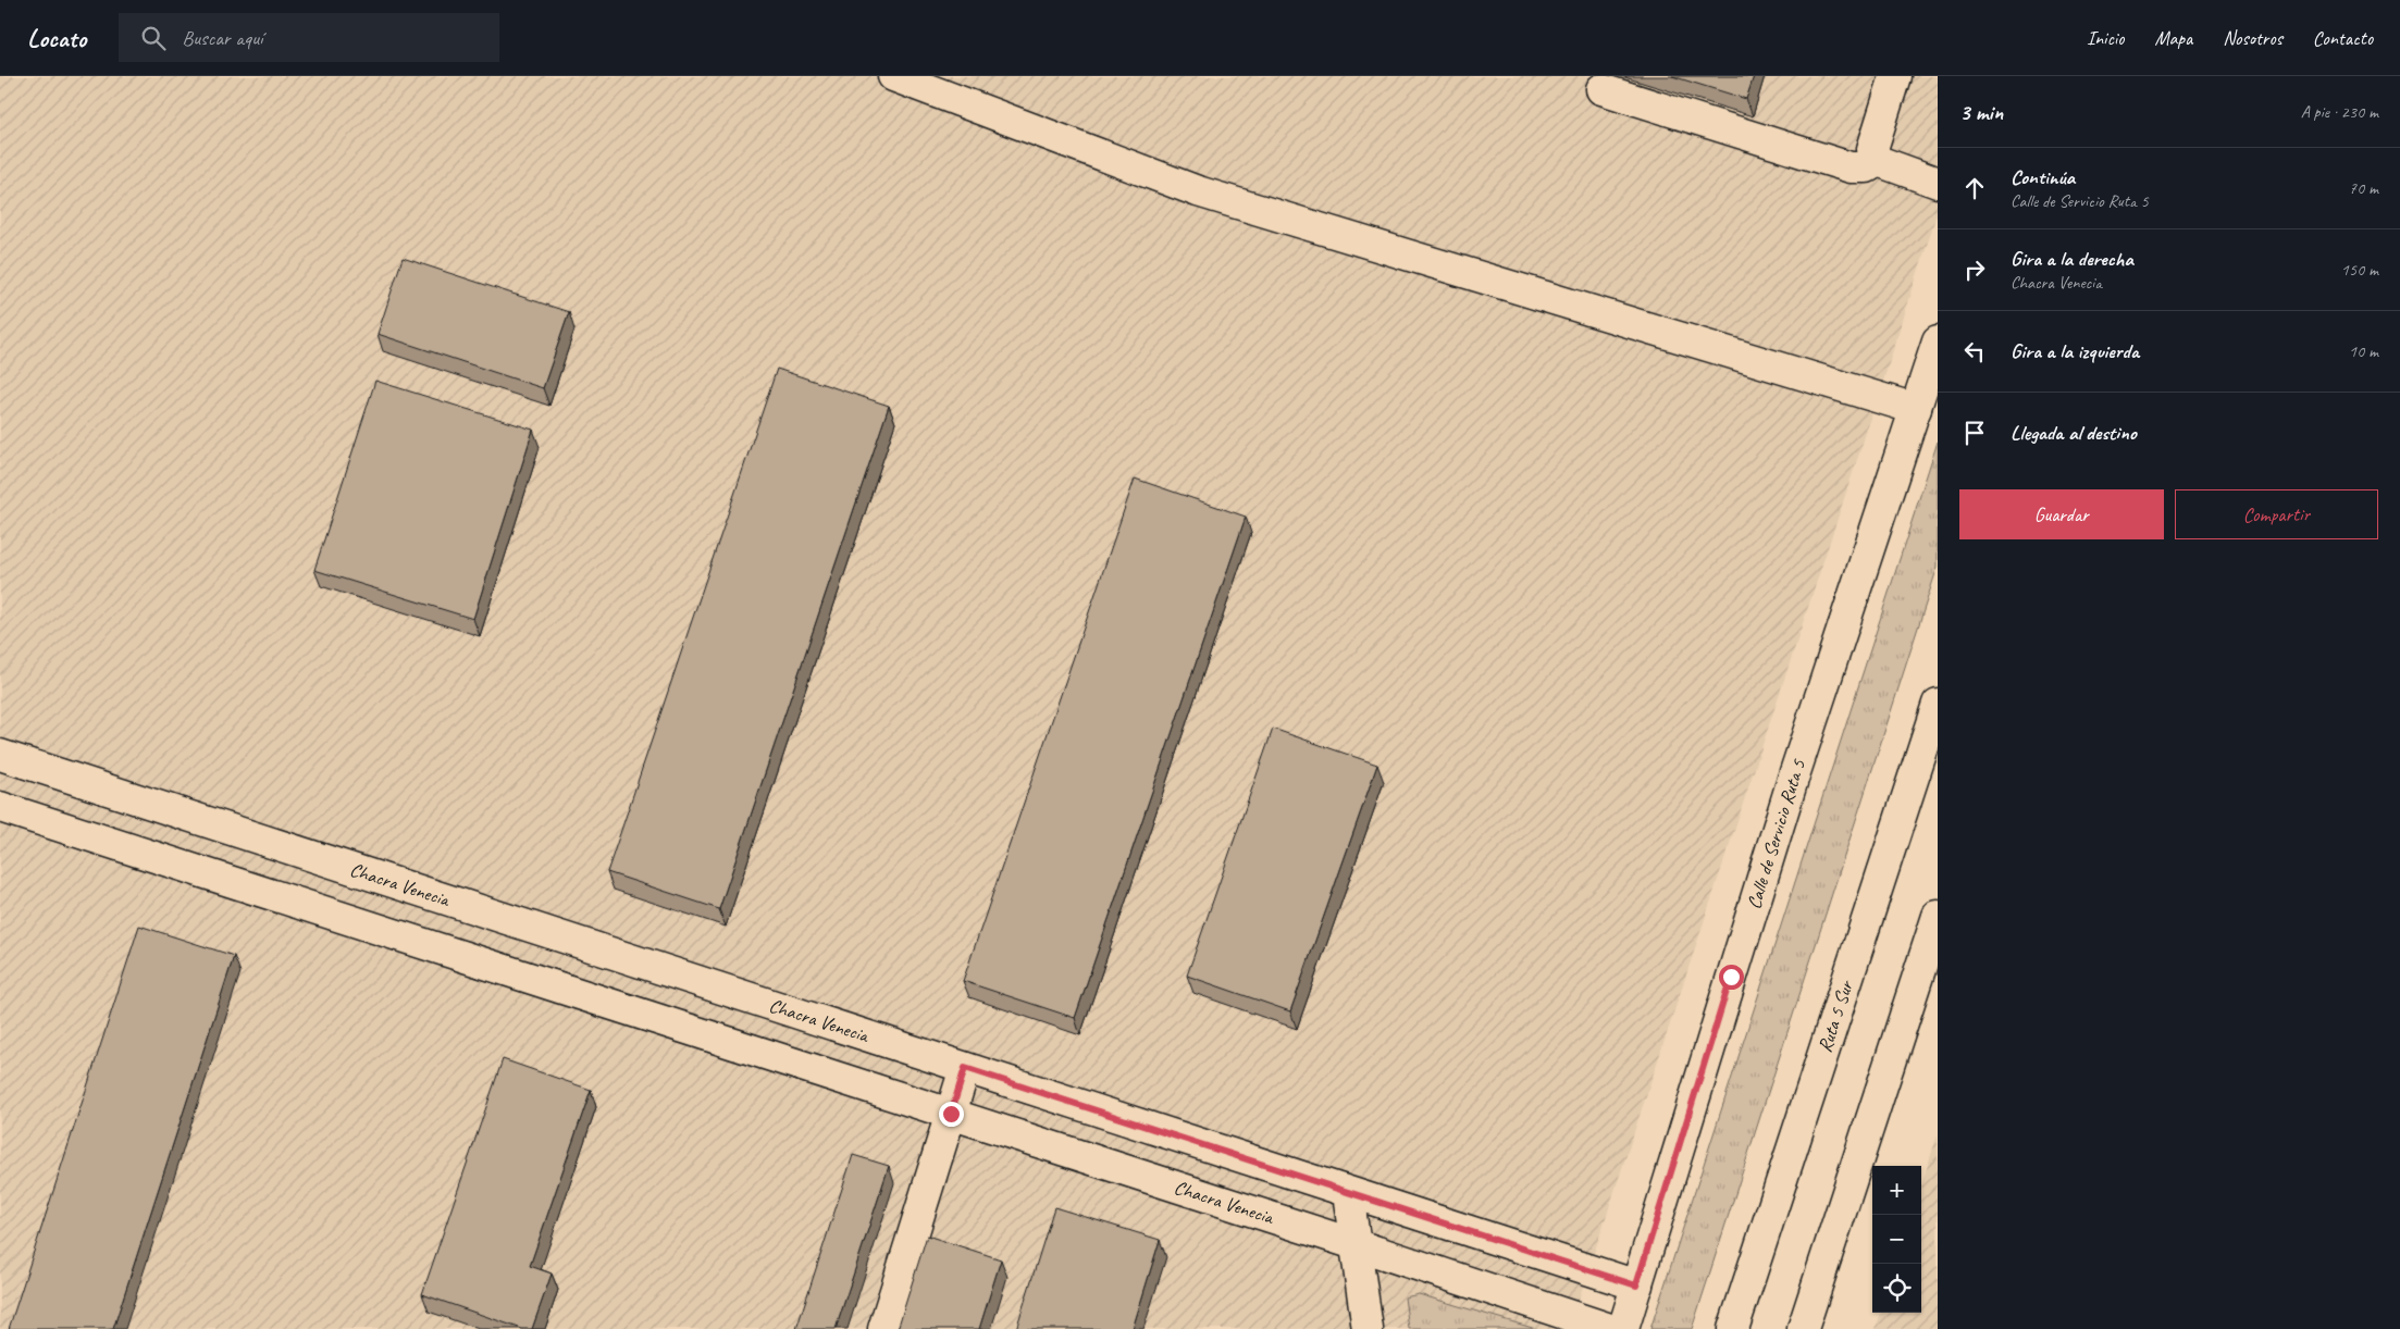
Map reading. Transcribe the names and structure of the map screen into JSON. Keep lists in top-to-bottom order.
{
  "streets": {
    "main road": ["Calle de Servicio Ruta 5", "Chacra Venecia", "Ruta 5 Sur"]
  },
  "crossings": [
    ["Calle de Servicio Ruta 5", "Chacra Venecia"]
  ],
  "page": {
    "header": "Locato",
    "search": "Buscar aquí",
    "nav": [
      "Inicio",
      "Mapa",
      "Nosotros",
      "Contacto"
    ],
    "heading": ["3 min", "A pie · 230 m"],
    "list": [
      ["Continúa", "Calle de Servicio Ruta 5", "70 m"],
      ["Gira a la derecha", "Chacra Venecia", "150 m"],
      ["Gira a la izquierda", "10 m"],
      "Llegada al destino"
    ],
    "buttons": ["Guardar", "Compartir"],
    "map_buttons": ["+", "−"]
  }
}
